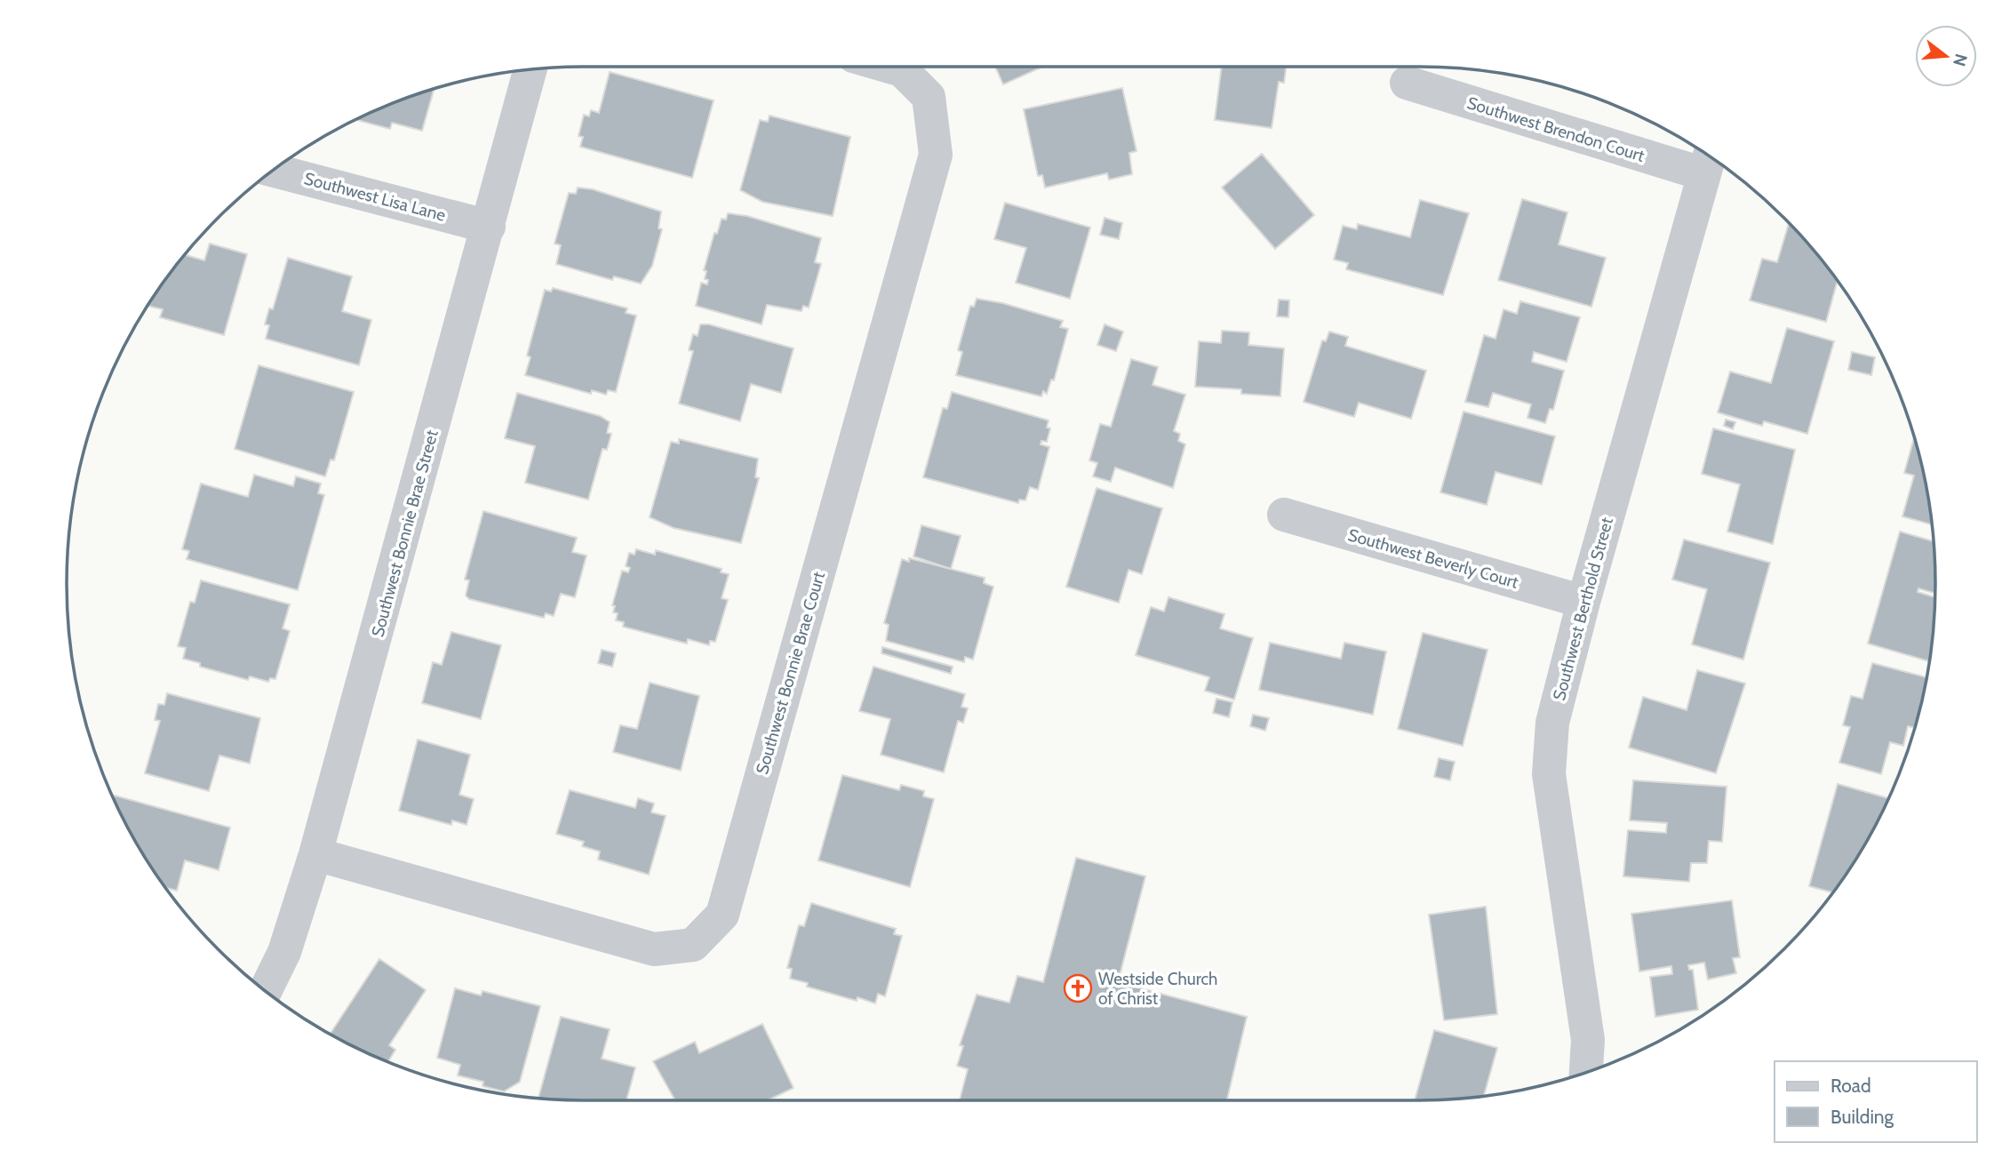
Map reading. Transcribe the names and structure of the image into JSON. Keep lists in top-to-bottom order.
{
  "streets": {
    "street": [
      "Southwest Brendon Court",
      "Southwest Lisa Lane",
      "Southwest Bonnie Brae Street",
      "Southwest Beverly Court",
      "Southwest Berthold Street",
      "Southwest Bonnie Brae Court"
    ]
  },
  "crossings": [
    ["Southwest Brendon Court", "Southwest Berthold Street"],
    ["Southwest Lisa Lane", "Southwest Bonnie Brae Street"],
    ["Southwest Bonnie Brae Street", "Southwest Bonnie Brae Court"],
    ["Southwest Beverly Court", "Southwest Berthold Street"]
  ],
  "places": {
    "church": ["Westside Church of Christ"]
  },
  "legend": ["Road", "Building"],
  "north": "right"
}
